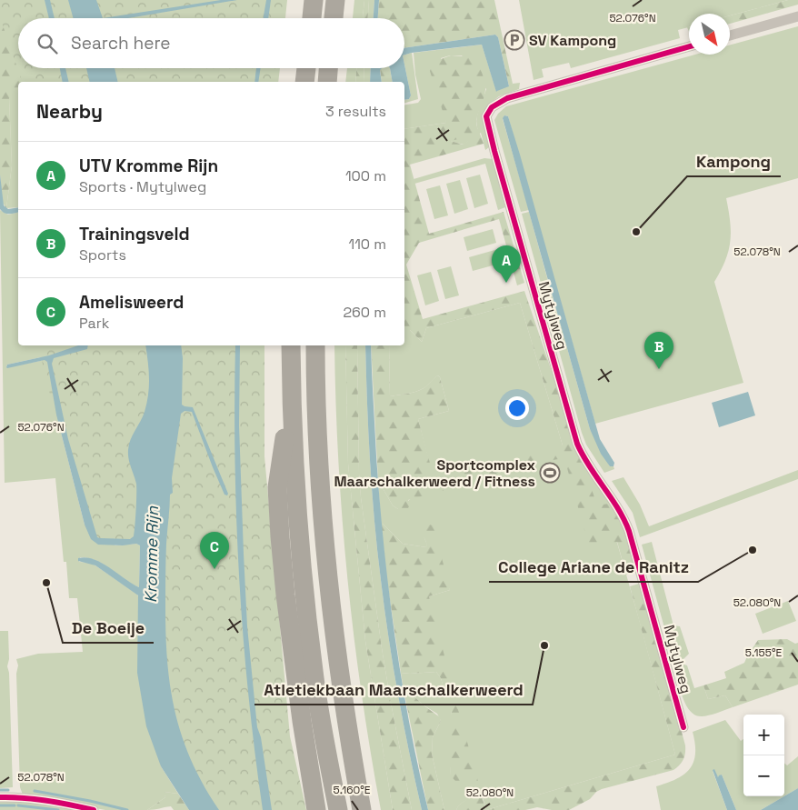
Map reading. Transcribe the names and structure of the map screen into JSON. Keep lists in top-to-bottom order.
{
  "streets": {
    "street": ["Mytylweg"]
  },
  "water": ["Kromme Rijn"],
  "places": {
    "parking": ["SV Kampong"],
    "other": [
      "Kampong",
      "College Ariane de Ranitz",
      "De Boeije",
      "Atletiekbaan Maarschalkerweerd"
    ],
    "sports": ["Sportcomplex Maarschalkerweerd / Fitness"]
  },
  "north": "bottom right",
  "page": {
    "search": "Search here",
    "heading": ["Nearby", "3 results"],
    "list": [
      {
        "mark": "A",
        "name": "UTV Kromme Rijn",
        "note": "Sports · Mytylweg",
        "value": "100 m"
      },
      {
        "mark": "B",
        "name": "Trainingsveld",
        "note": "Sports",
        "value": "110 m"
      },
      {
        "mark": "C",
        "name": "Amelisweerd",
        "note": "Park",
        "value": "260 m"
      }
    ],
    "pins": ["A", "B", "C"],
    "map_buttons": ["+", "−"]
  },
  "coordinates": [
    "52.076°N",
    "52.078°N",
    "52.080°N",
    "5.155°E",
    "5.160°E"
  ]
}
